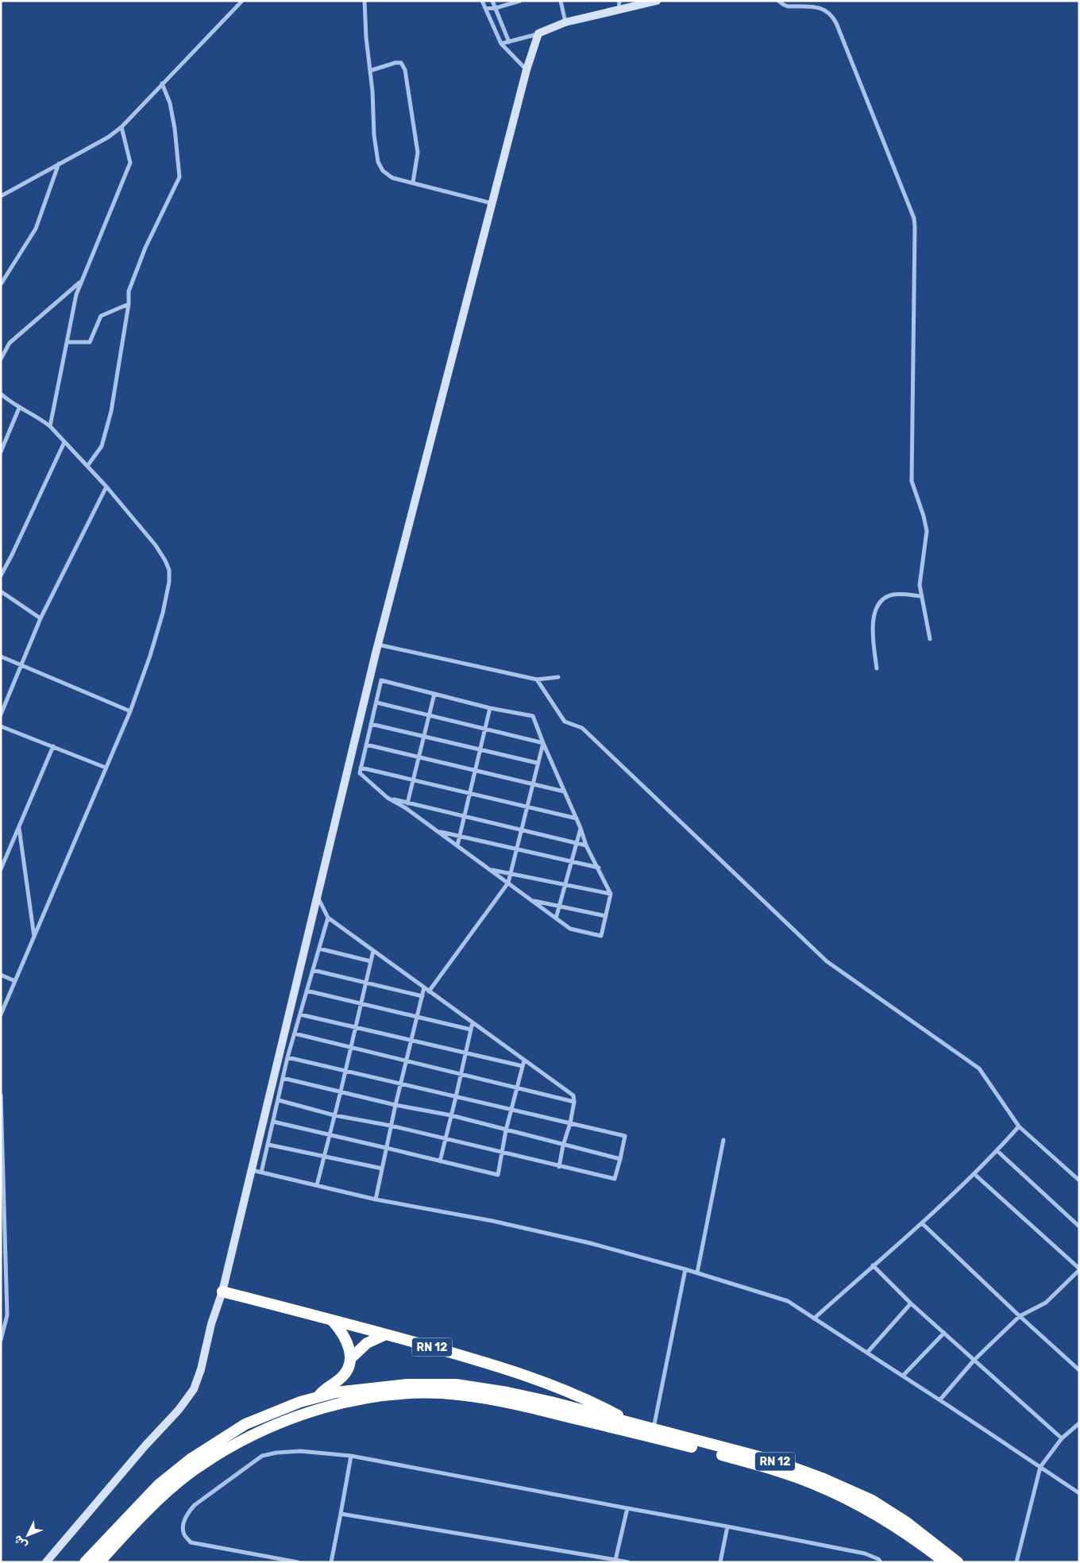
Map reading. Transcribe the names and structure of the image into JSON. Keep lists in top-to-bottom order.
{
  "streets": {
    "highway": ["RN 12"]
  },
  "north": "bottom left"
}
